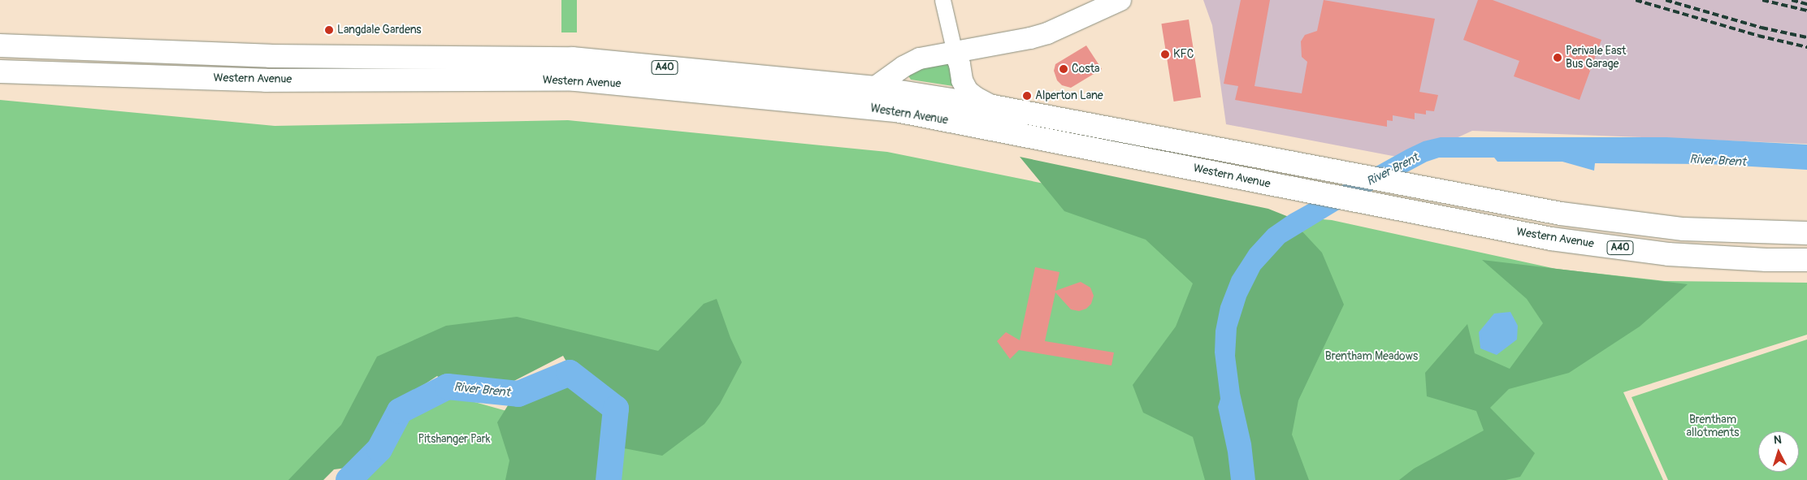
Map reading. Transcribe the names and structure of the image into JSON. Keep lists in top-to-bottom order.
{
  "streets": {
    "highway": ["A40", "Western Avenue"]
  },
  "water": ["River Brent"],
  "parks": ["Brentham Meadows", "Brentham allotments", "Pitshanger Park"],
  "places": [
    "Langdale Gardens",
    "KFC",
    "Perivale East Bus Garage",
    "Costa",
    "Alperton Lane"
  ],
  "north": "top"
}
